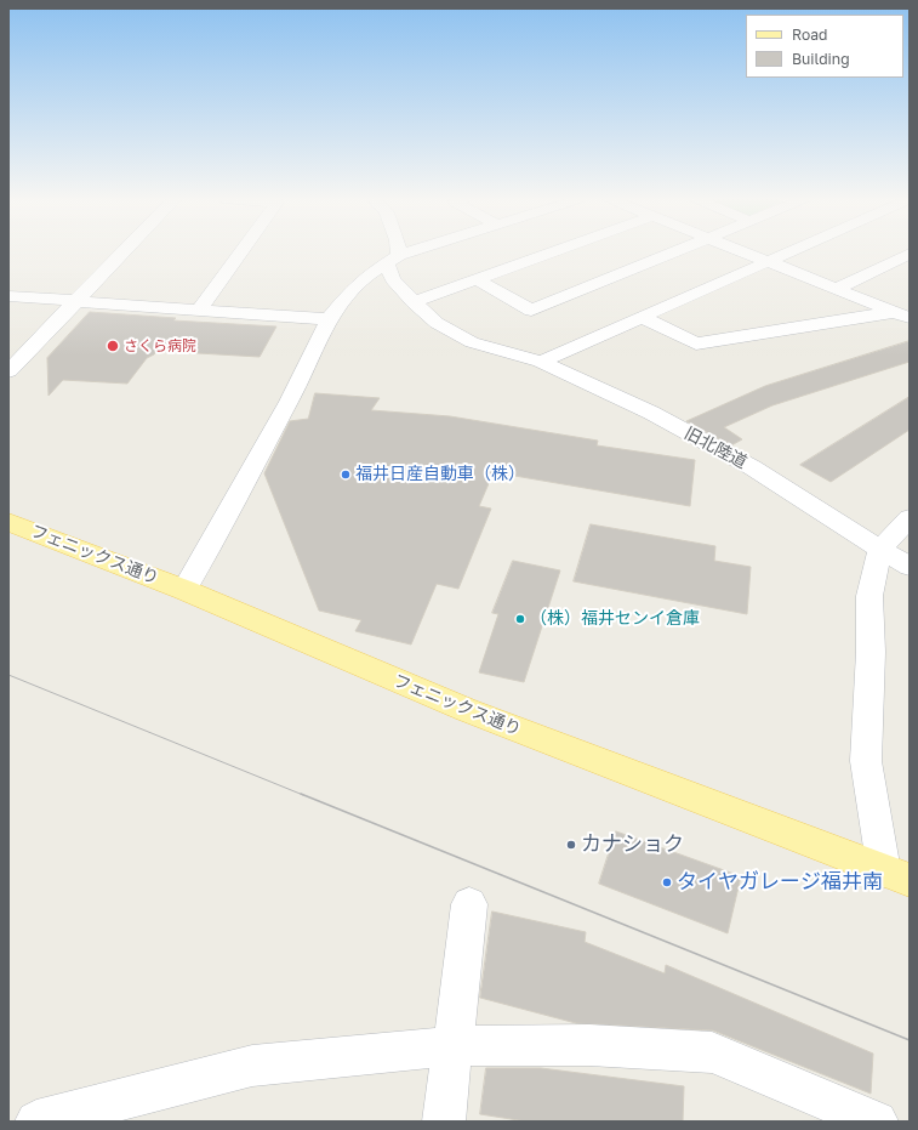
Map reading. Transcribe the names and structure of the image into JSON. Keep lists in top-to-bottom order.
{
  "streets": {
    "main road": ["フェニックス通り"],
    "street": ["旧北陸道"]
  },
  "places": [
    "さくら病院",
    "福井日産自動車（株）",
    "（株）福井センイ倉庫",
    "カナショク",
    "タイヤガレージ福井南"
  ],
  "legend": ["Road", "Building"]
}
